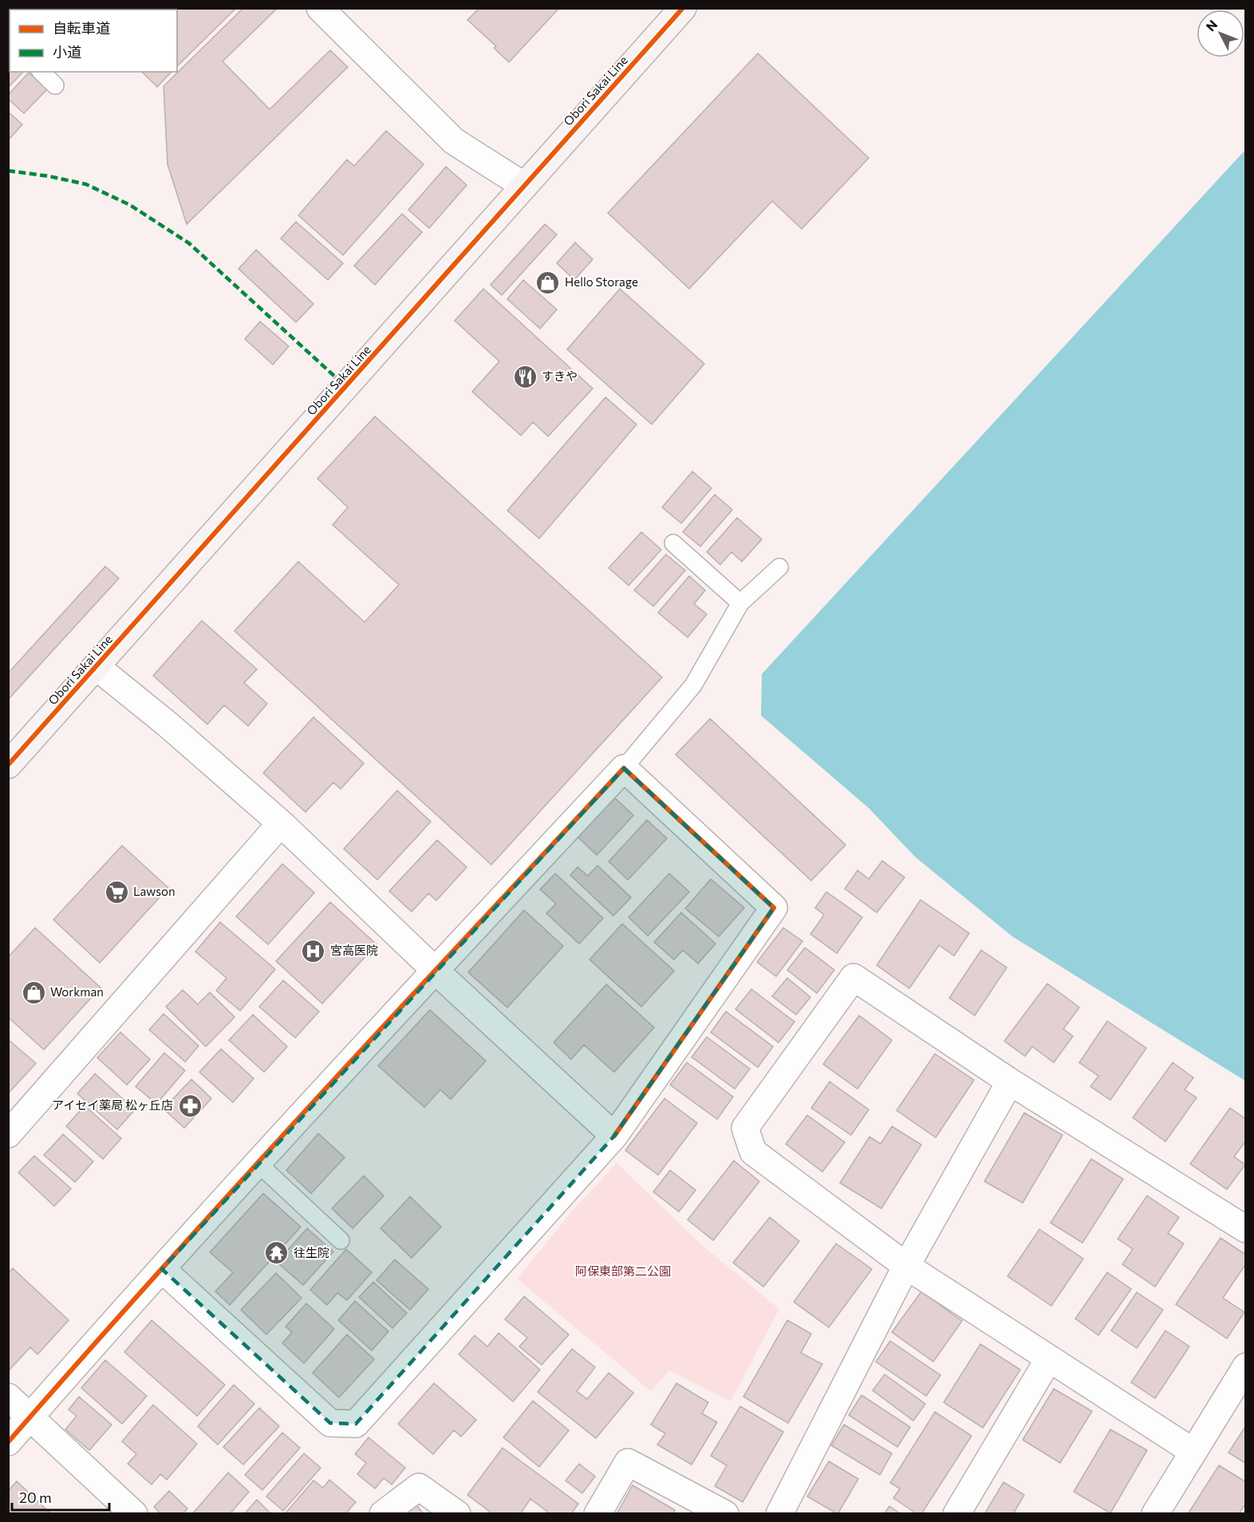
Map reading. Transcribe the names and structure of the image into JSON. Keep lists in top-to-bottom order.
{
  "streets": {
    "main road": ["Obori Sakai Line"]
  },
  "parks": ["阿保東部第二公園"],
  "places": {
    "shop": ["Hello Storage", "Workman"],
    "restaurant": ["すきや"],
    "supermarket": ["Lawson"],
    "hospital": ["宮高医院"],
    "pharmacy": ["アイセイ薬局 松ヶ丘店"],
    "temple": ["往生院"]
  },
  "legend": ["自転車道", "小道"],
  "scale_bar": "20 m",
  "north": "top left"
}
